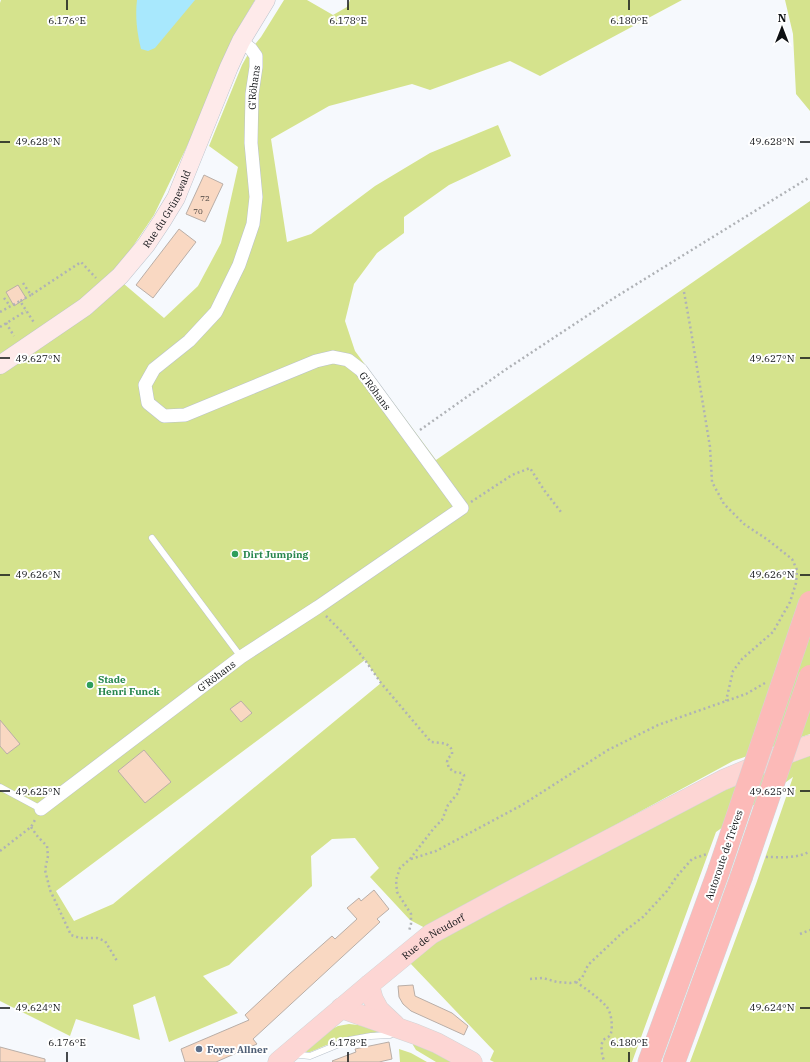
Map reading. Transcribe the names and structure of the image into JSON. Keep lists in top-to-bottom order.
{
  "streets": {
    "highway": ["Autoroute de Trèves"],
    "main road": ["Rue du Grünewald", "Rue de Neudorf"],
    "street": ["G'Röhans"]
  },
  "crossings": [
    ["G'Röhans", "Rue du Grünewald"]
  ],
  "places": ["Dirt Jumping", "Stade Henri Funck", "Foyer Allner"],
  "house_numbers": ["72", "70"],
  "north": "top",
  "coordinates": [
    "6.176°E",
    "6.178°E",
    "6.180°E",
    "49.628°N",
    "49.627°N",
    "49.626°N",
    "49.625°N",
    "49.624°N"
  ]
}
